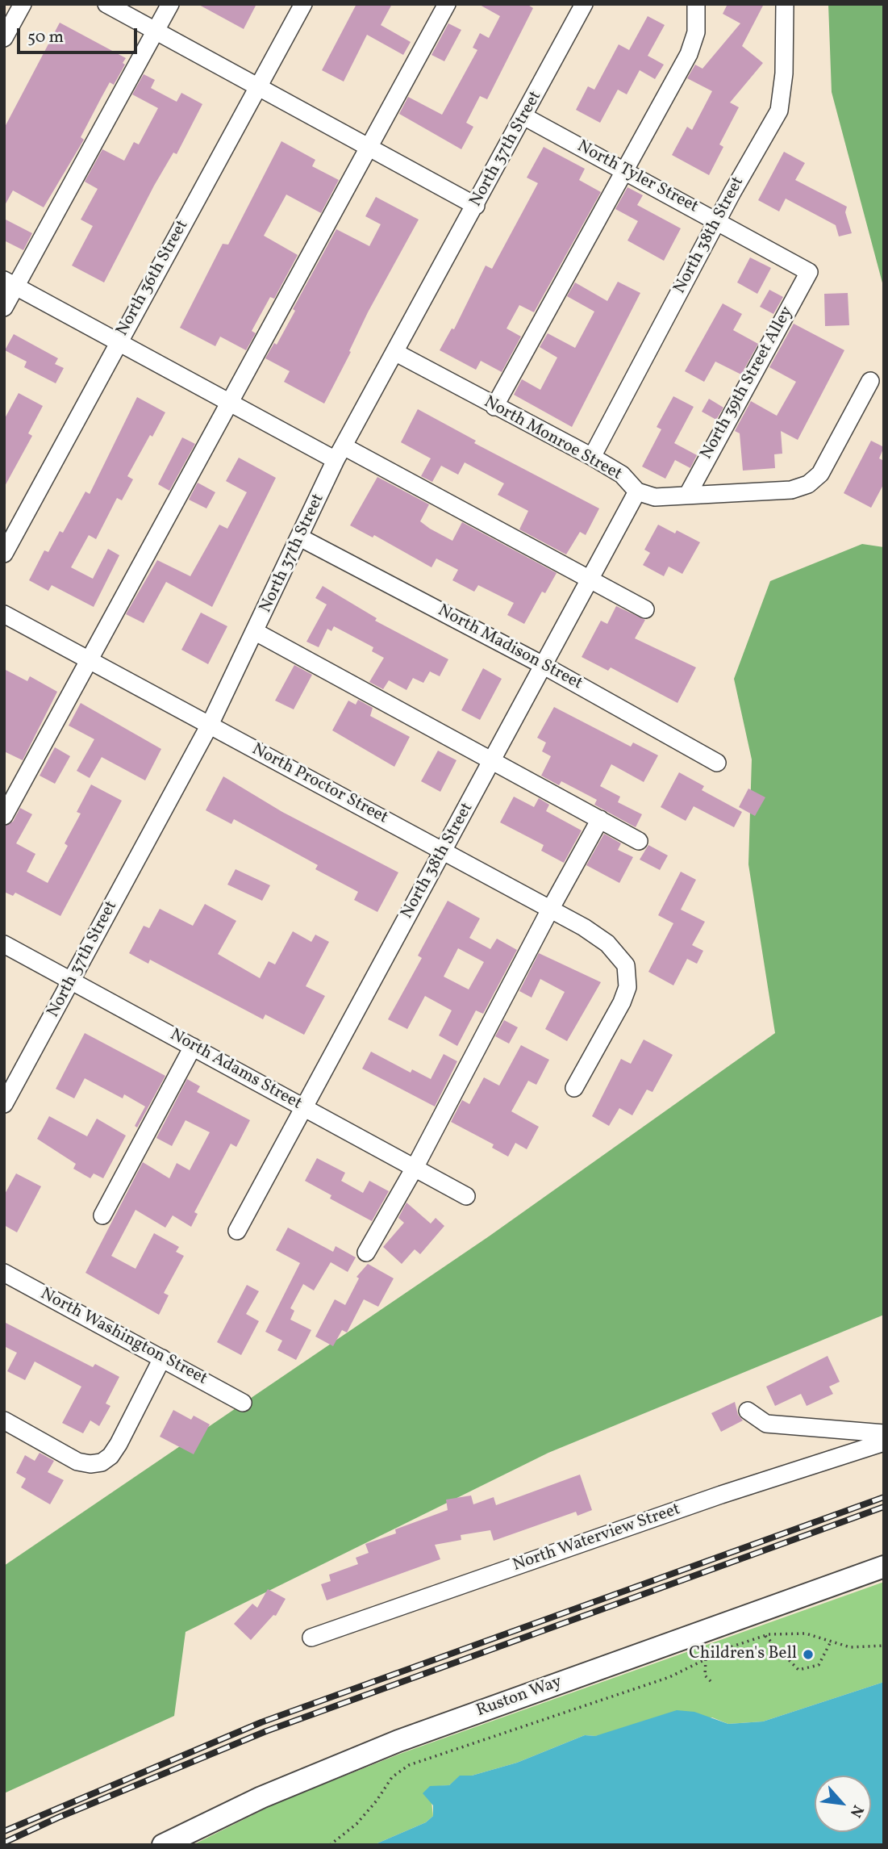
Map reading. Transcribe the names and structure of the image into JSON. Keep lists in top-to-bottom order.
{
  "streets": {
    "main road": ["Ruston Way"],
    "street": [
      "North 37th Street",
      "North Tyler Street",
      "North 38th Street",
      "North 36th Street",
      "North 39th Street Alley",
      "North Monroe Street",
      "North Madison Street",
      "North Proctor Street",
      "North Adams Street",
      "North Washington Street",
      "North Waterview Street"
    ]
  },
  "crossings": [
    ["North 37th Street", "North Tyler Street"],
    ["North 37th Street", "North Monroe Street"],
    ["North 37th Street", "North Madison Street"],
    ["North 37th Street", "North Proctor Street"],
    ["North 37th Street", "North Adams Street"],
    ["North Tyler Street", "North 38th Street"],
    ["North Tyler Street", "North 39th Street Alley"],
    ["North 38th Street", "North Monroe Street"],
    ["North 38th Street", "North Madison Street"],
    ["North 38th Street", "North Proctor Street"],
    ["North 38th Street", "North Adams Street"],
    ["North 39th Street Alley", "North Monroe Street"]
  ],
  "places": ["Children's Bell"],
  "scale_bar": "50 m",
  "north": "bottom right"
}
